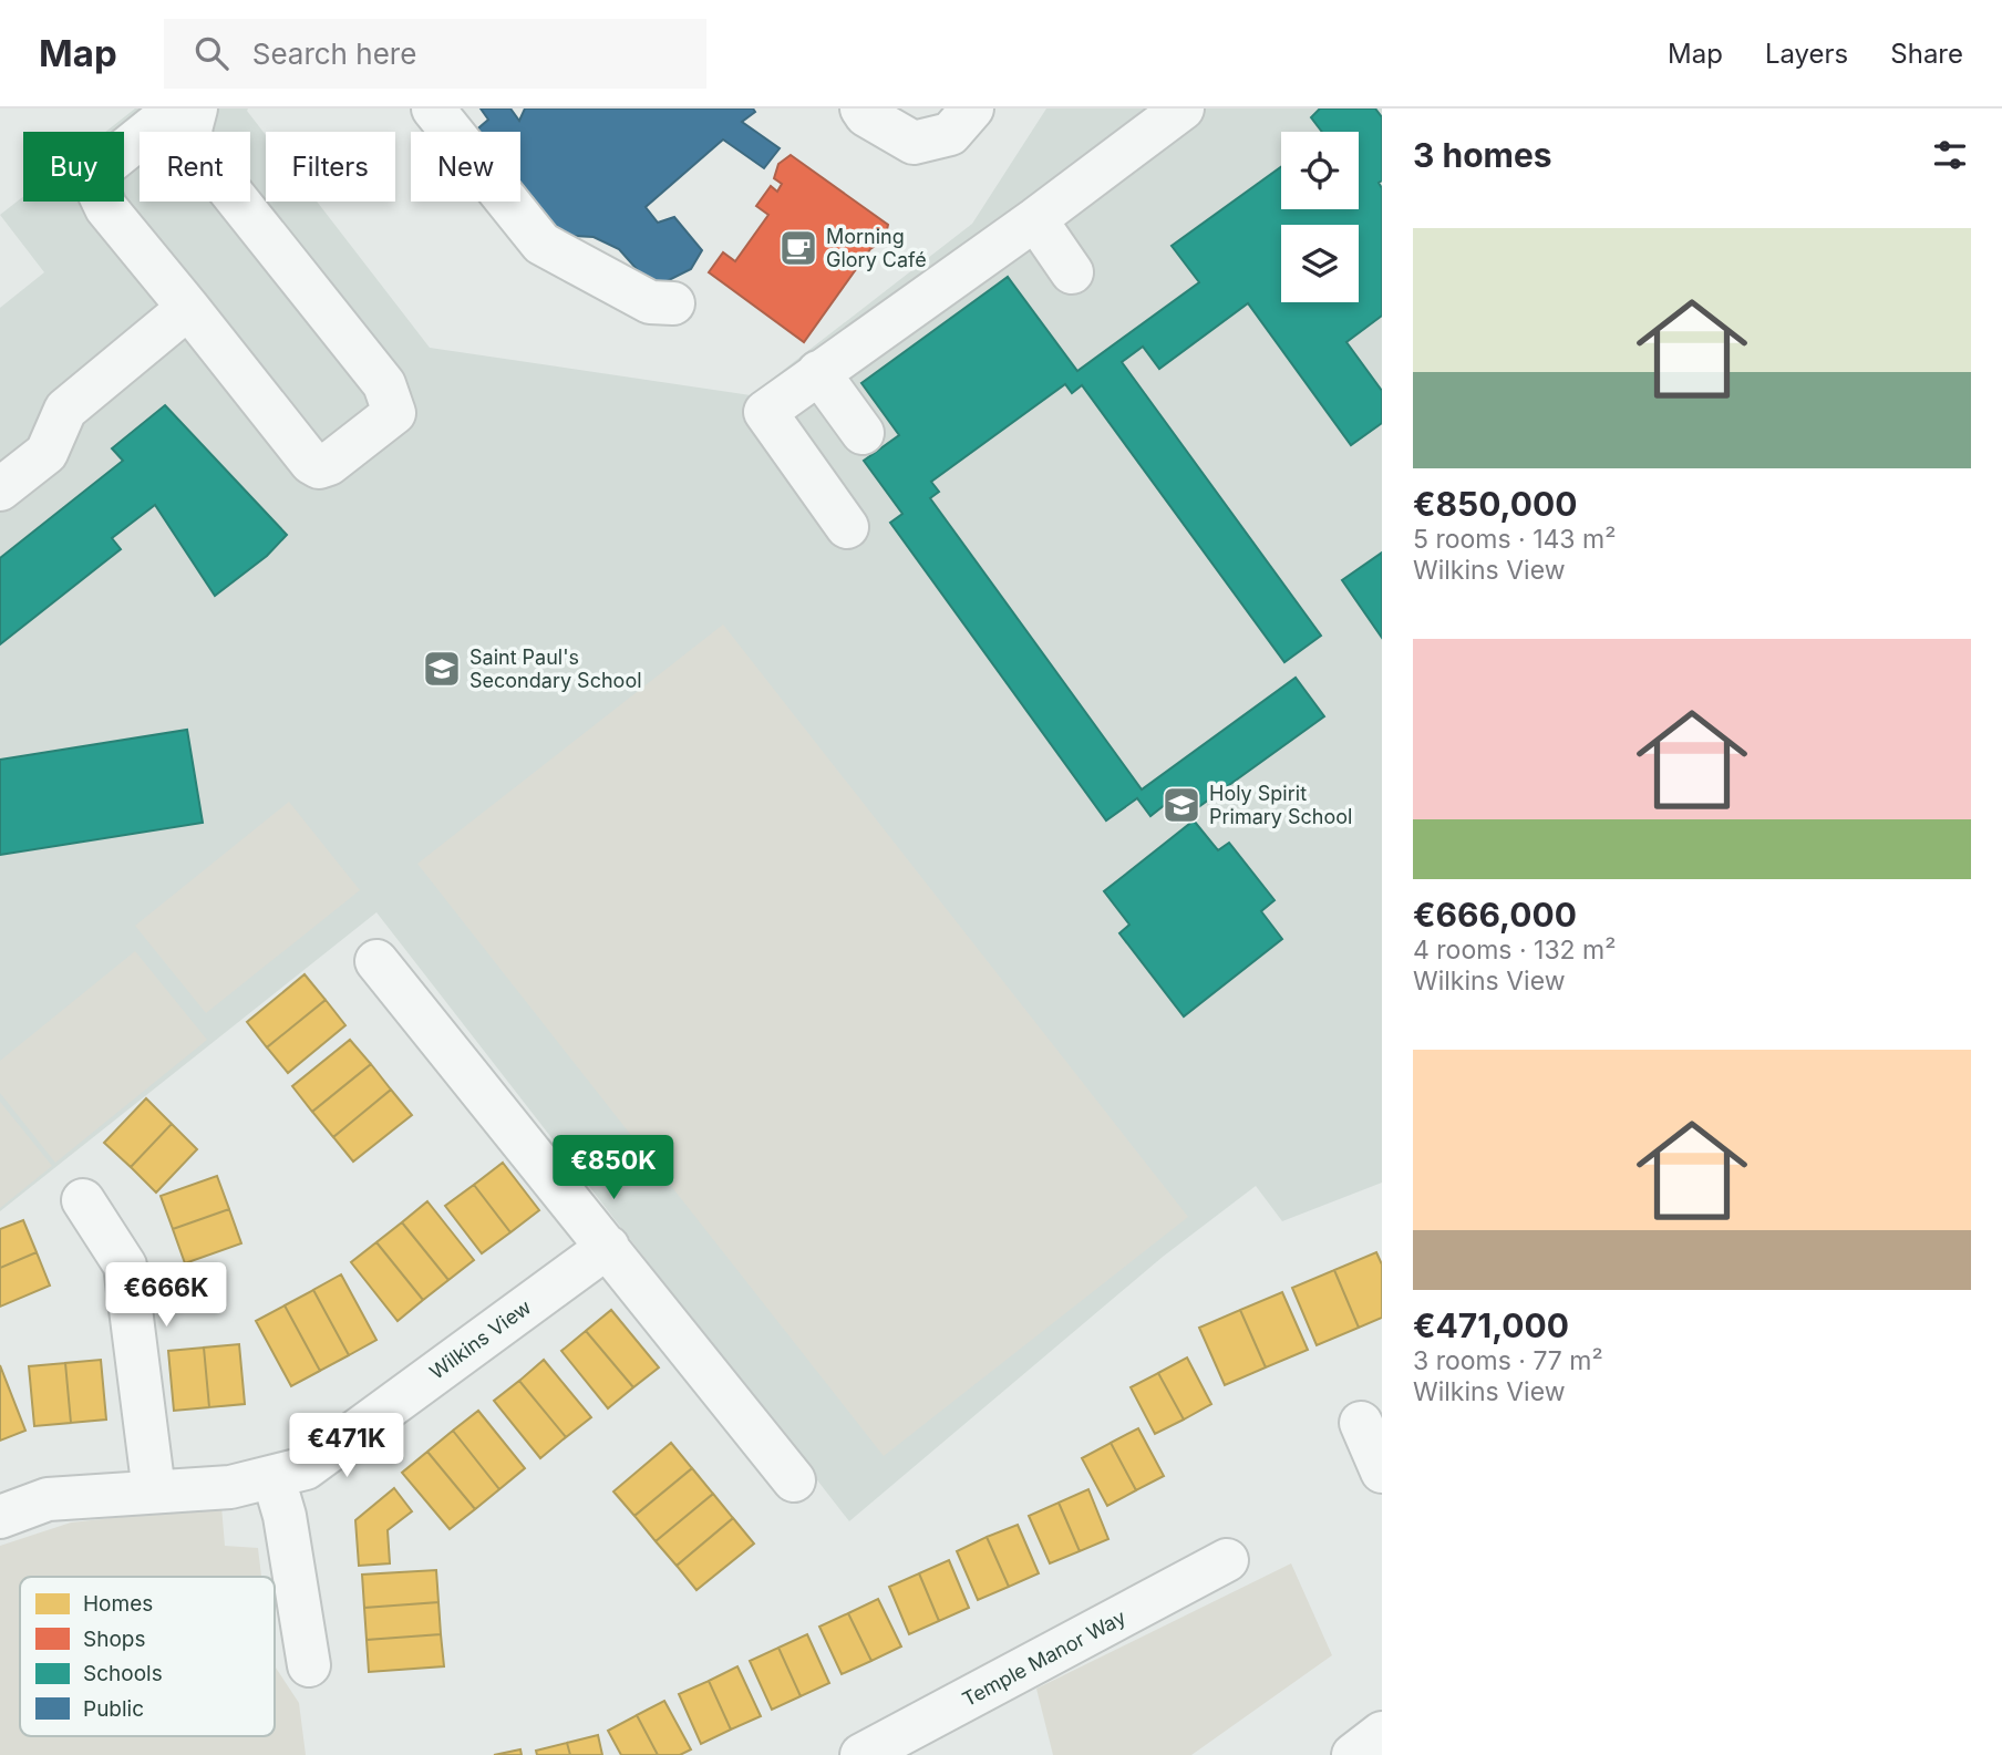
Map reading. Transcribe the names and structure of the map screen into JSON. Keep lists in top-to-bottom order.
{
  "streets": {
    "street": ["Wilkins View", "Temple Manor Way"]
  },
  "places": {
    "cafe": ["Morning Glory Café"],
    "school or university": ["Saint Paul's Secondary School", "Holy Spirit Primary School"]
  },
  "legend": [
    "Homes",
    "Shops",
    "Schools",
    "Public"
  ],
  "page": {
    "header": "Map",
    "search": "Search here",
    "nav": ["Map", "Layers", "Share"],
    "heading": "3 homes",
    "chip": [
      "Buy",
      "Rent",
      "Filters",
      "New"
    ],
    "list": [
      {
        "name": "€850,000",
        "note": "5 rooms · 143 m² · Wilkins View"
      },
      {
        "name": "€666,000",
        "note": "4 rooms · 132 m² · Wilkins View"
      },
      {
        "name": "€471,000",
        "note": "3 rooms · 77 m² · Wilkins View"
      }
    ],
    "price": ["€850K", "€666K", "€471K"]
  }
}
